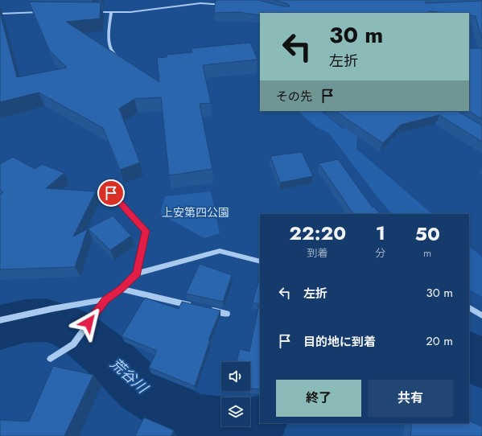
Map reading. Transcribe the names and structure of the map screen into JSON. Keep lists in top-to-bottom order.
{
  "water": ["荒谷川"],
  "parks": ["上安第四公園"],
  "page": {
    "turn": ["30 m", "左折"],
    "then": "その先",
    "eta": [
      "22:20",
      "到着",
      "1",
      "分",
      "50",
      "m"
    ],
    "list": [
      {
        "name": "左折",
        "value": "30 m"
      },
      {
        "name": "目的地に到着",
        "value": "20 m"
      }
    ],
    "buttons": ["終了", "共有"]
  }
}
